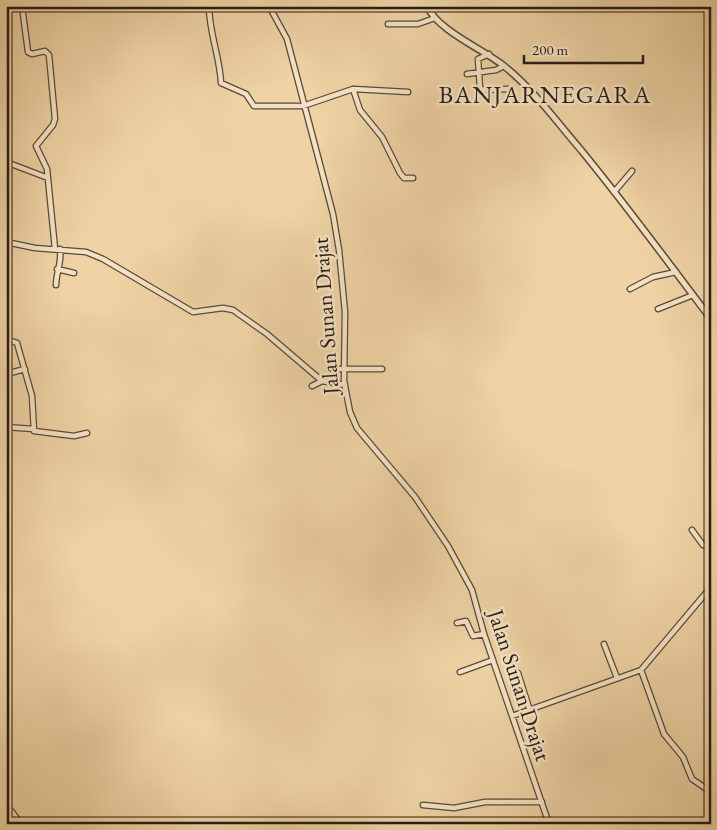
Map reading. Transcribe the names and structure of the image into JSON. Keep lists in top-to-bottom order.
{
  "streets": {
    "street": ["Jalan Sunan Drajat"]
  },
  "districts": ["BANJARNEGARA"],
  "scale_bar": "200 m"
}
